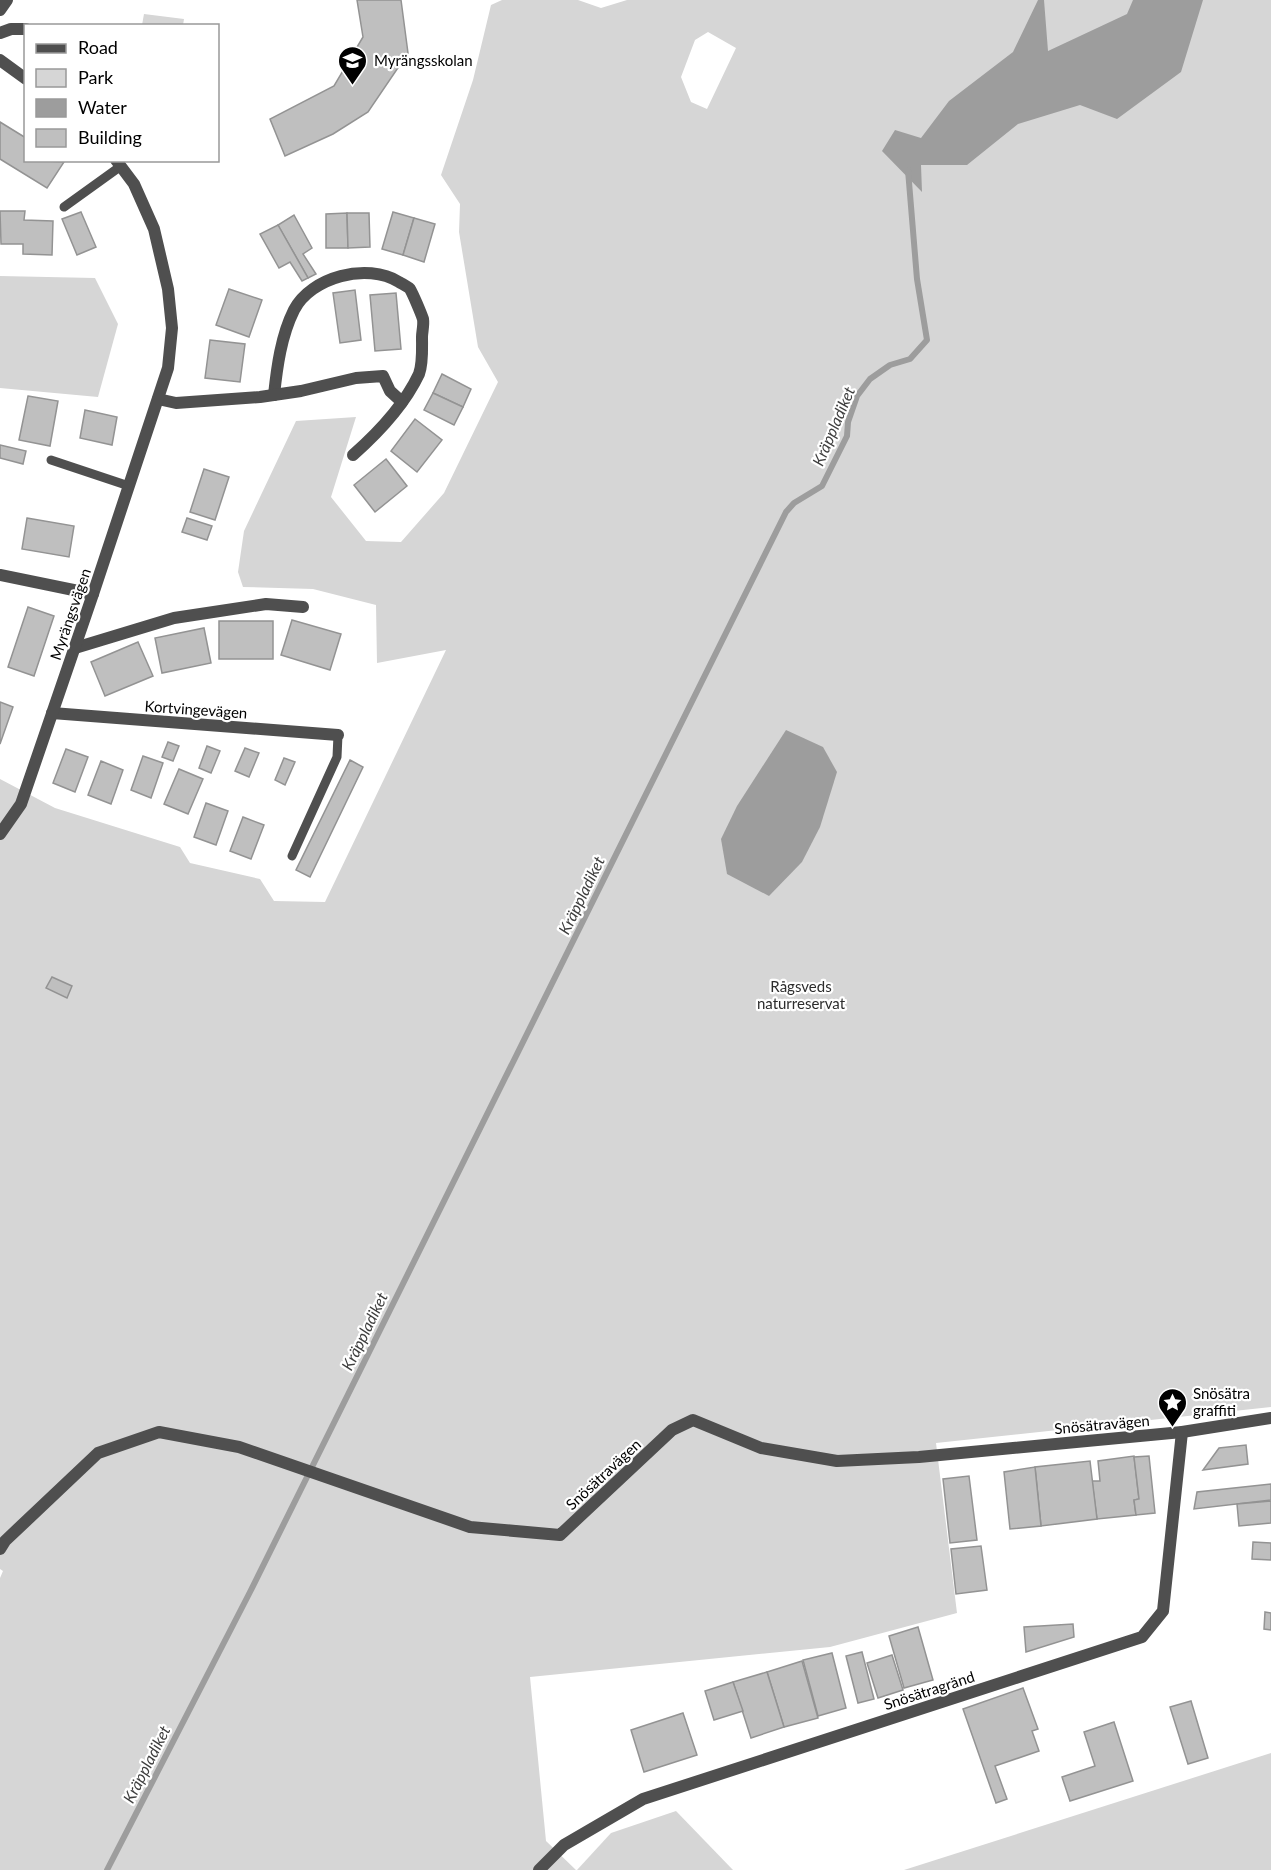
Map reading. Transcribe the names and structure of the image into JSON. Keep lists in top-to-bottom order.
{
  "streets": {
    "street": [
      "Myrängsvägen",
      "Kortvingevägen",
      "Snösätravägen",
      "Snösätragränd"
    ]
  },
  "crossings": [
    ["Myrängsvägen", "Kortvingevägen"],
    ["Snösätravägen", "Snösätragränd"]
  ],
  "water": ["Kräppladiket"],
  "parks": ["Rågsveds naturreservat"],
  "places": {
    "school or university": ["Myrängsskolan"],
    "place": ["Snösätra graffiti"]
  },
  "legend": [
    "Road",
    "Park",
    "Water",
    "Building"
  ]
}
